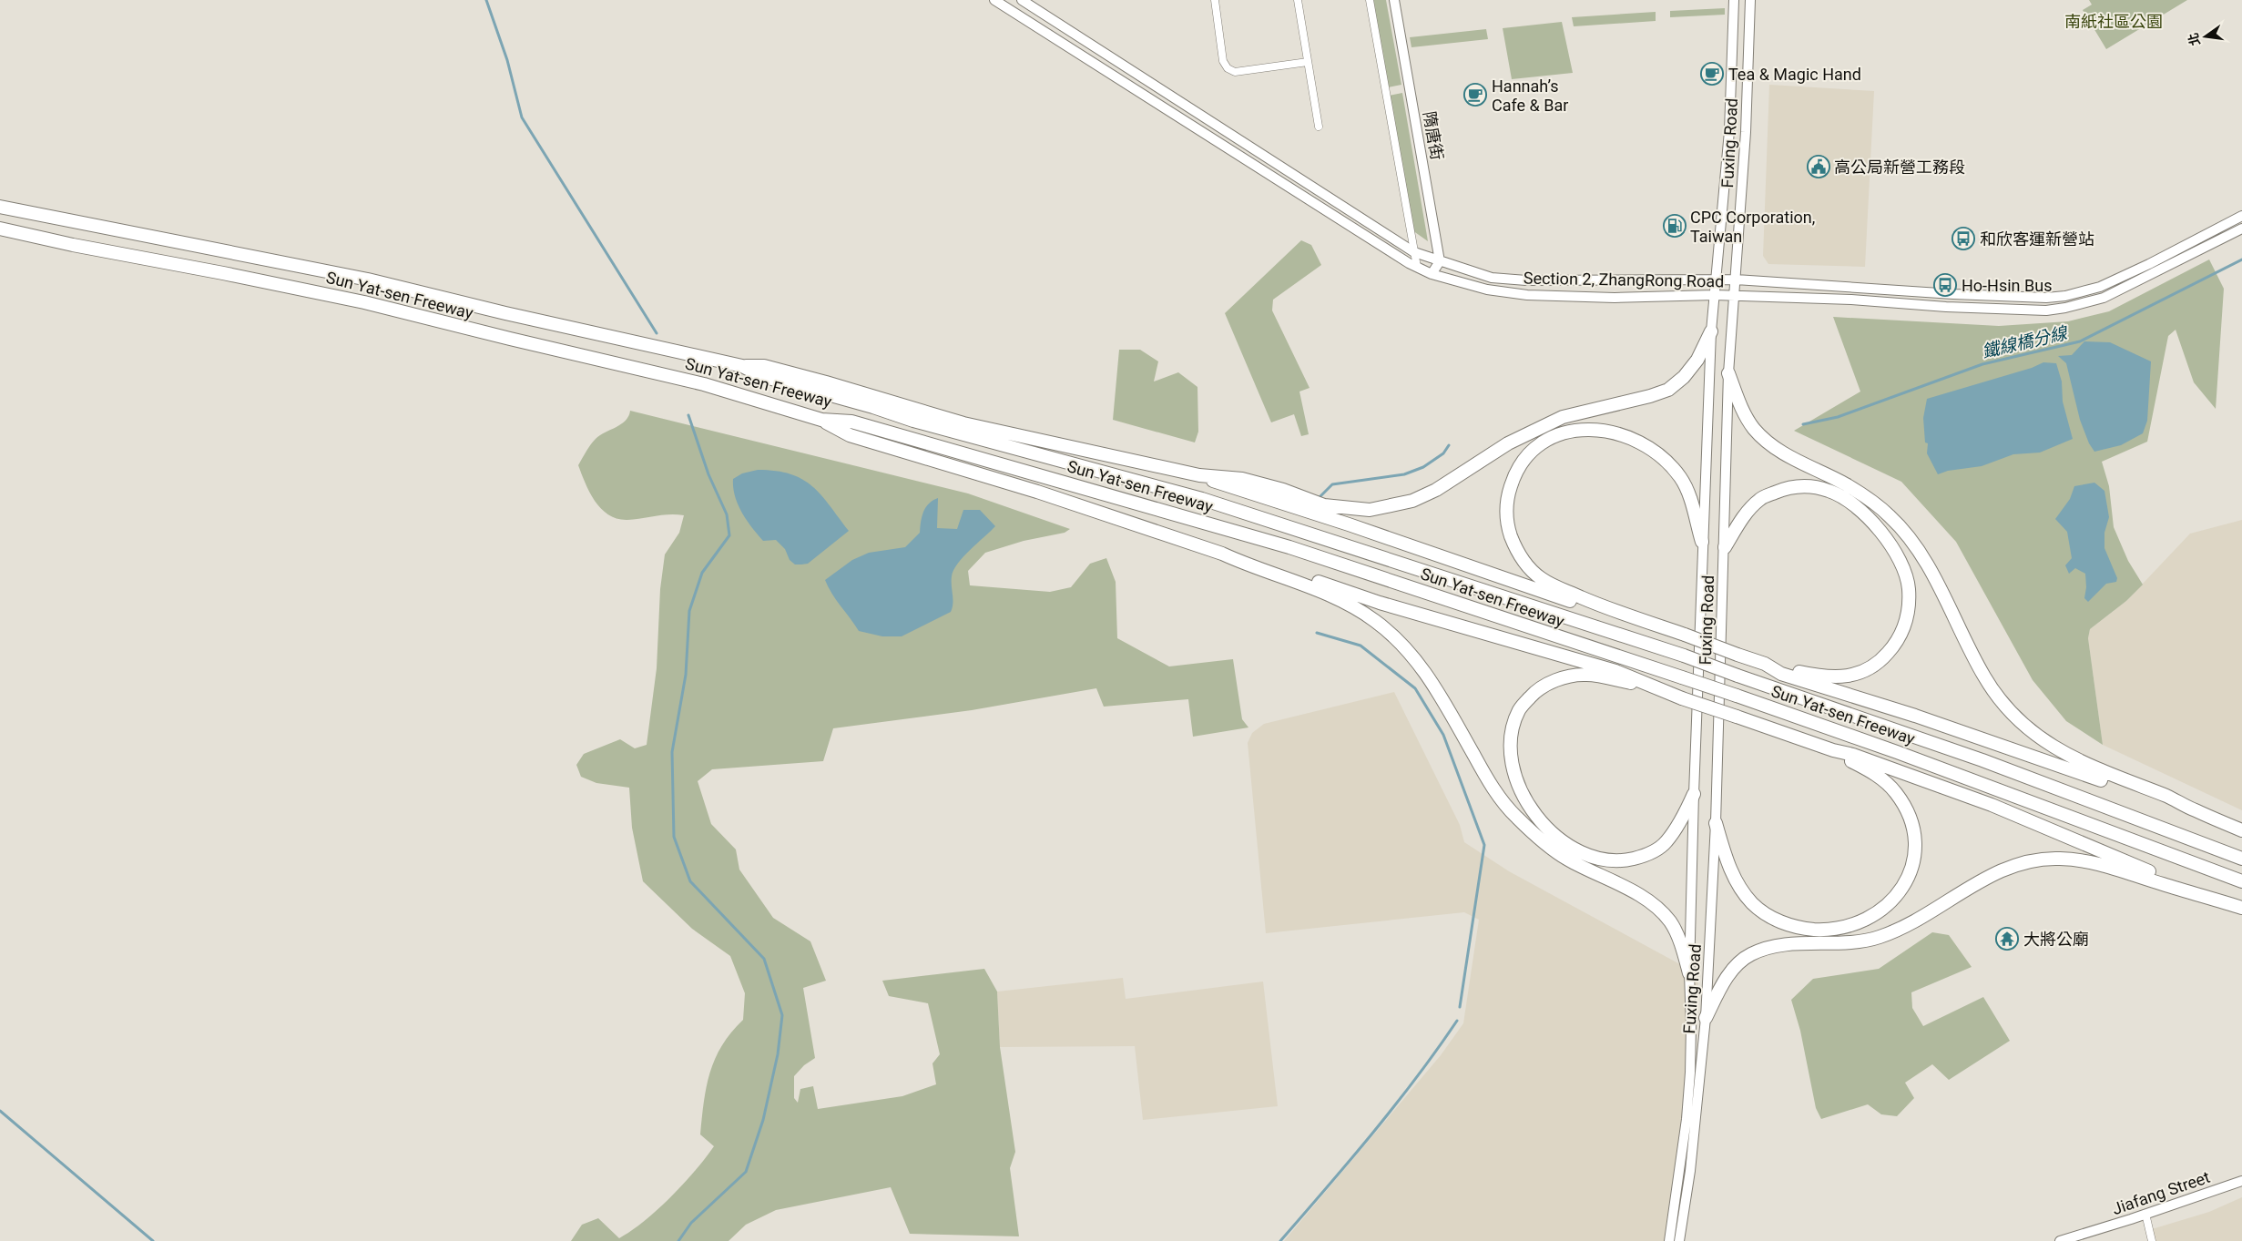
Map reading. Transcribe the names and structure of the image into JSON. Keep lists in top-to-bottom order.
{
  "streets": {
    "highway": ["Sun Yat-sen Freeway"],
    "main road": [
      "隋唐街",
      "Fuxing Road",
      "Section 2, ZhangRong Road",
      "Jiafang Street"
    ]
  },
  "crossings": [
    ["隋唐街", "Section 2, ZhangRong Road"],
    ["Fuxing Road", "Section 2, ZhangRong Road"]
  ],
  "water": ["鐵線橋分線"],
  "parks": ["南紙社區公園"],
  "places": {
    "cafe": ["Tea & Magic Hand", "Hannah’s Cafe & Bar"],
    "public building": ["高公局新營工務段"],
    "fuel station": ["CPC Corporation, Taiwan"],
    "bus stop": ["和欣客運新營站", "Ho-Hsin Bus"],
    "temple": ["大將公廟"]
  },
  "north": "left"
}
